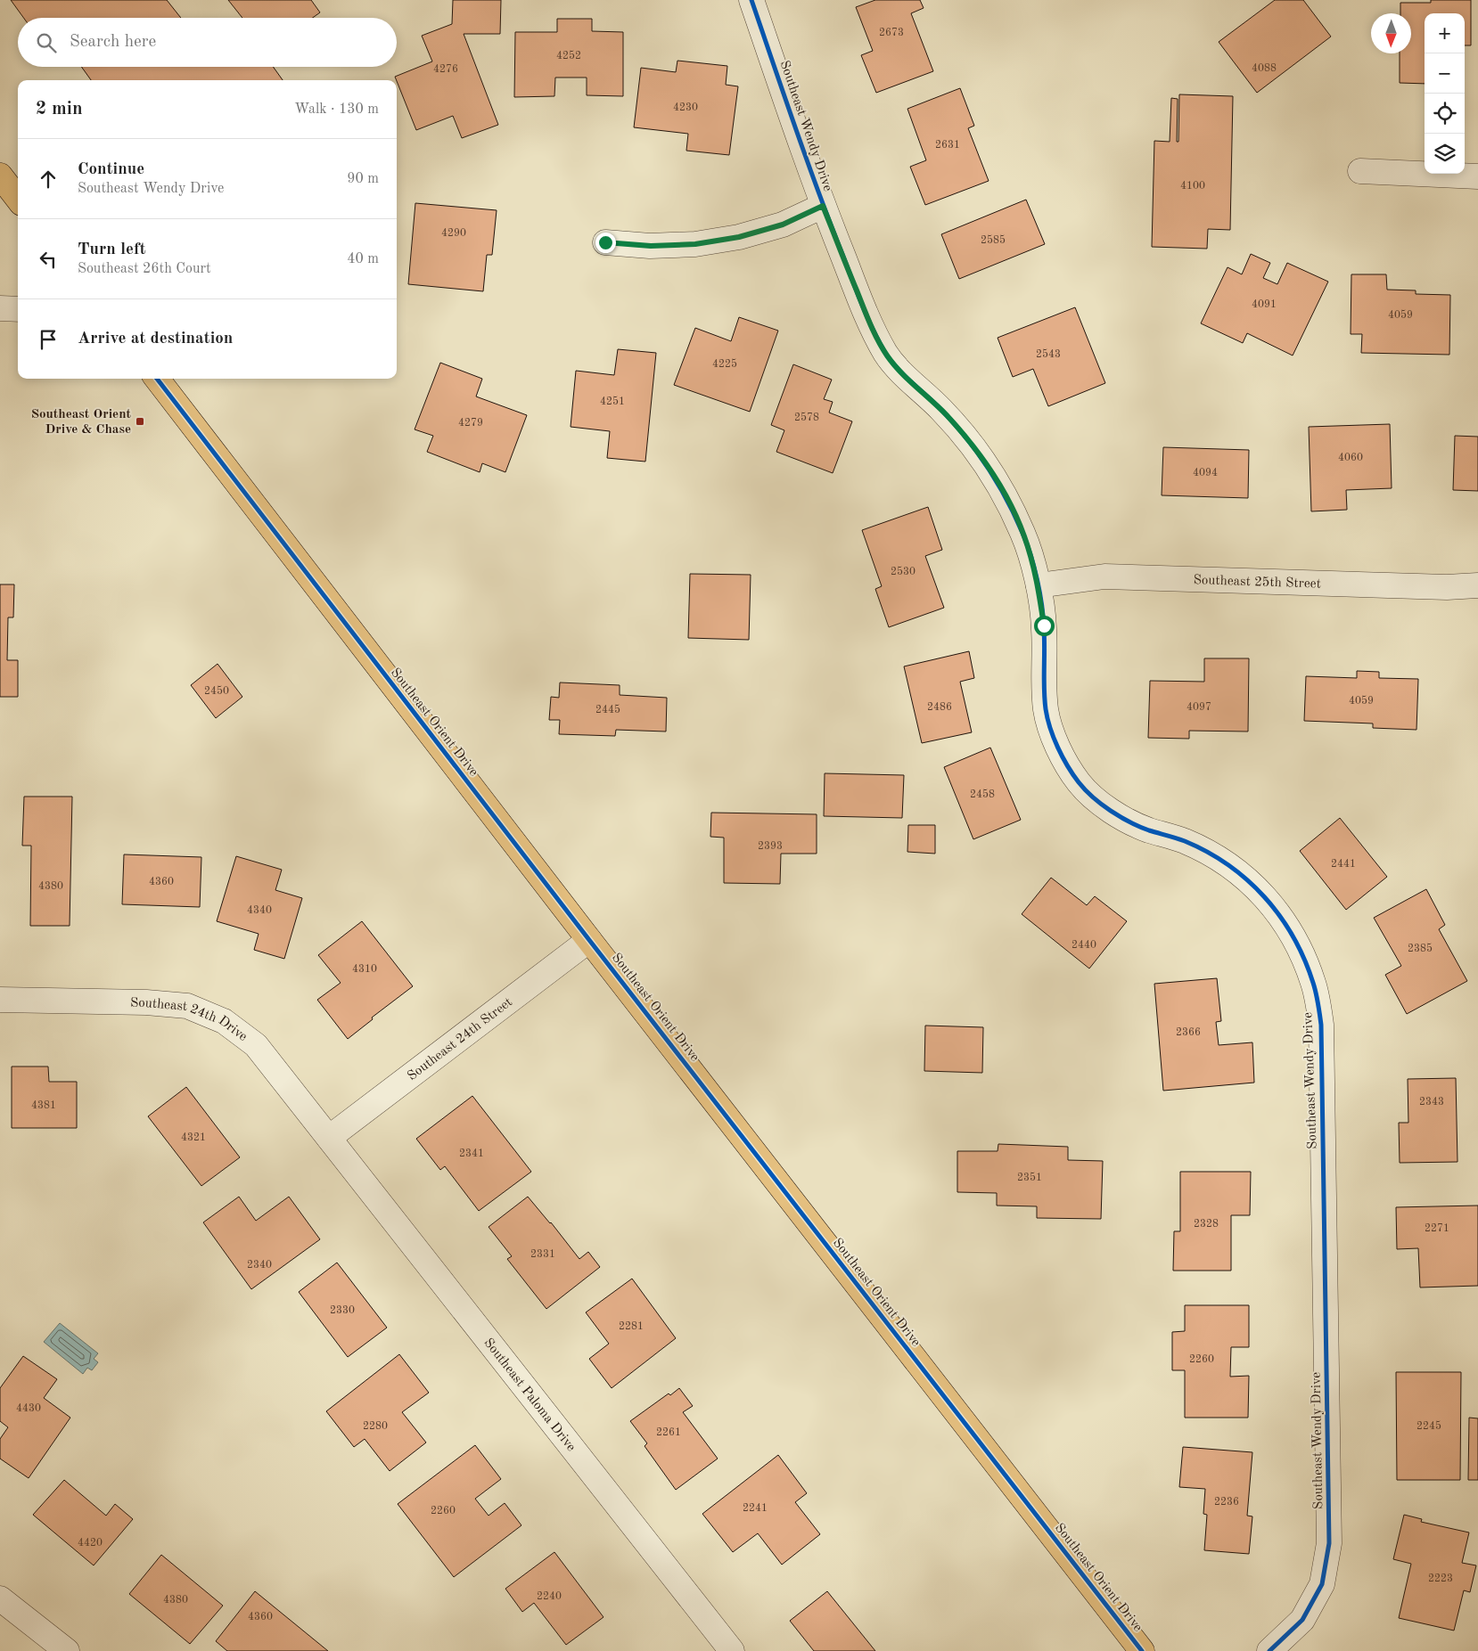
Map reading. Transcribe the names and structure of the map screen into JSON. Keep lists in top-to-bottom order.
{
  "streets": {
    "main road": ["Southeast Orient Drive"],
    "street": [
      "Southeast Wendy Drive",
      "Southeast 25th Street",
      "Southeast 24th Drive",
      "Southeast 24th Street",
      "Southeast Paloma Drive"
    ]
  },
  "crossings": [
    ["Southeast Wendy Drive", "Southeast 25th Street"],
    ["Southeast Orient Drive", "Southeast 24th Street"],
    ["Southeast 24th Drive", "Southeast 24th Street"],
    ["Southeast 24th Drive", "Southeast Paloma Drive"],
    ["Southeast 24th Street", "Southeast Paloma Drive"]
  ],
  "places": {
    "transit": ["Southeast Orient Drive & Chase"]
  },
  "house_numbers": [
    "2673",
    "4252",
    "4088",
    "4276",
    "4230",
    "2631",
    "4100",
    "4290",
    "2585",
    "4091",
    "4059",
    "2543",
    "4225",
    "4251",
    "2578",
    "4279",
    "4060",
    "4094",
    "2530",
    "2450",
    "4059",
    "2486",
    "4097",
    "2445",
    "2458",
    "2393",
    "2441",
    "4360",
    "4380",
    "4340",
    "2440",
    "2385",
    "4310",
    "2366",
    "2343",
    "4381",
    "4321",
    "2341",
    "2351",
    "2328",
    "2271",
    "2331",
    "2340",
    "2330",
    "2281",
    "2260",
    "4430",
    "2280",
    "2245",
    "2261",
    "2236",
    "2241",
    "2260",
    "4420",
    "2223",
    "2240",
    "4380",
    "4360"
  ],
  "north": "bottom",
  "page": {
    "map_buttons": ["+", "−"],
    "search": "Search here",
    "heading": ["2 min", "Walk · 130 m"],
    "list": [
      ["Continue", "Southeast Wendy Drive", "90 m"],
      ["Turn left", "Southeast 26th Court", "40 m"],
      "Arrive at destination"
    ]
  }
}
